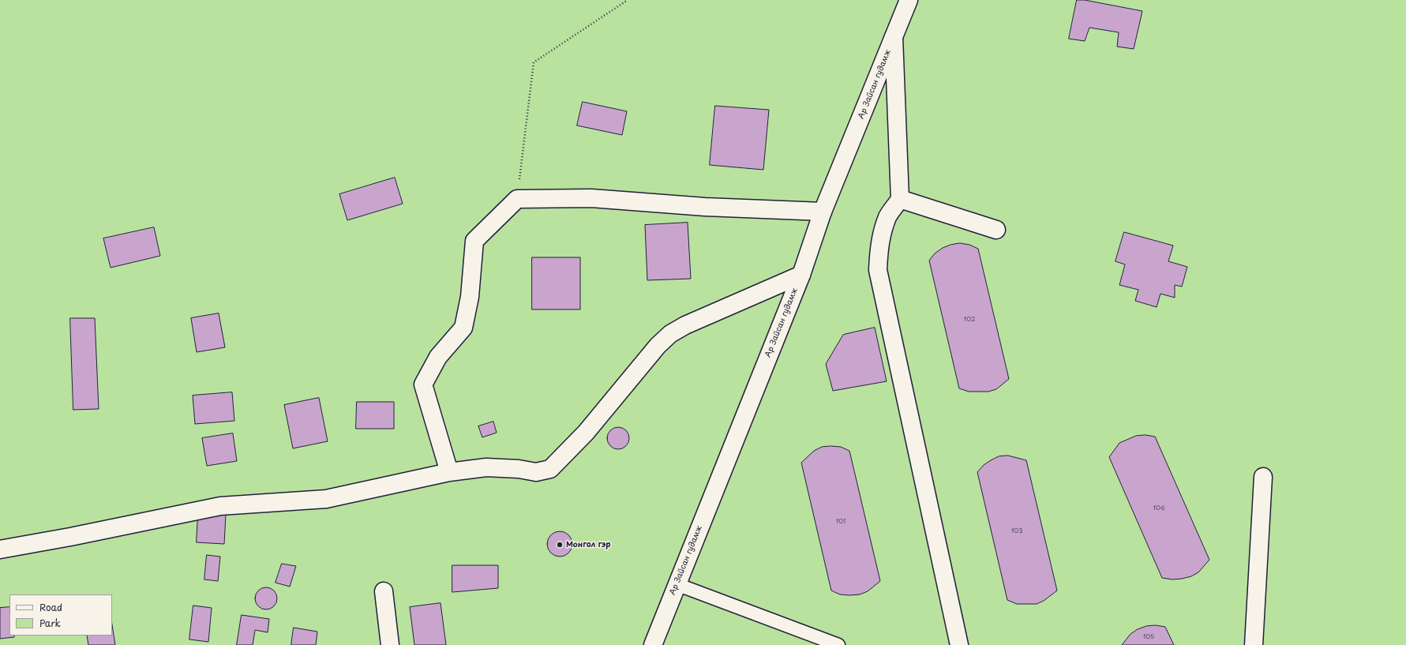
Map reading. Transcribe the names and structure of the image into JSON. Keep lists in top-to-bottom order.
{
  "streets": {
    "street": ["Ар Зайсан гудамж"]
  },
  "places": ["Монгол гэр"],
  "house_numbers": [
    "102",
    "106",
    "101",
    "103",
    "105"
  ],
  "legend": ["Road", "Park"]
}
